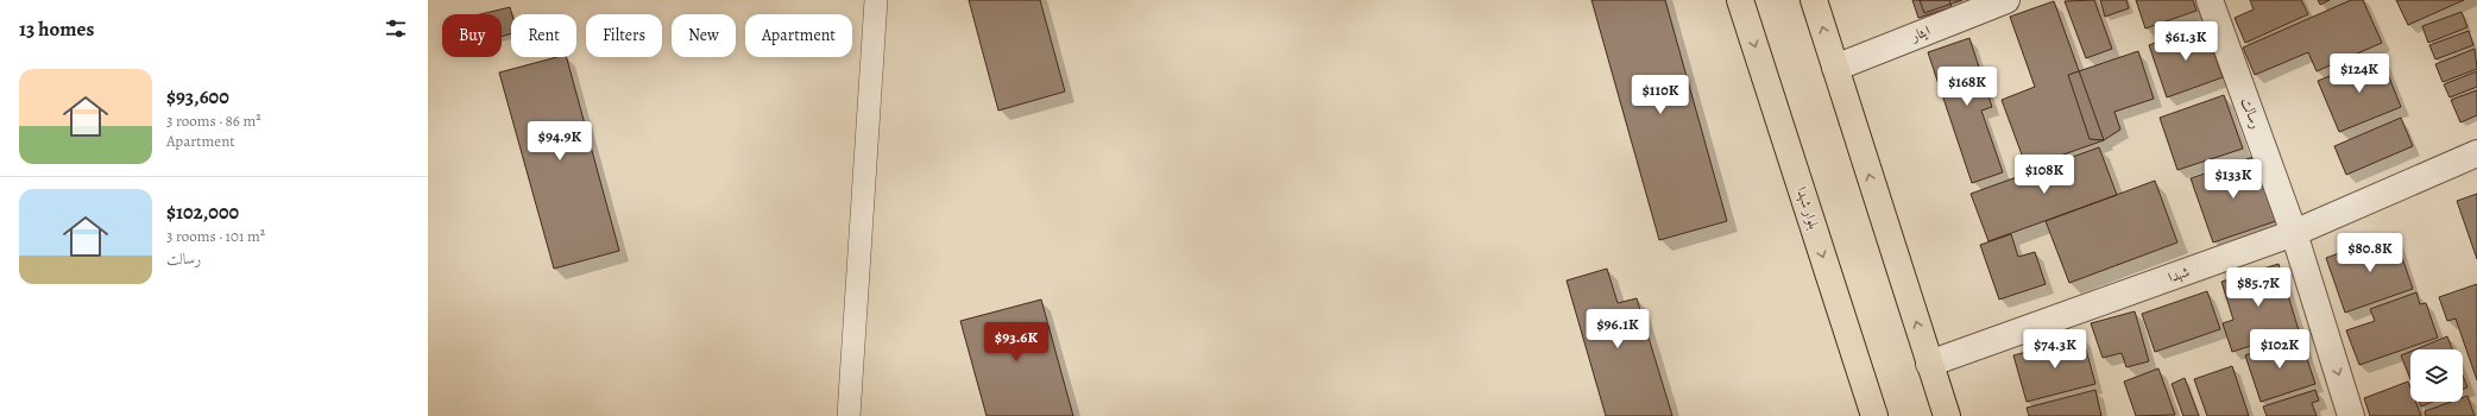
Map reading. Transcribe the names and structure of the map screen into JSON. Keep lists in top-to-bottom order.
{
  "streets": {
    "main road": ["بلوار شهدا"],
    "street": ["ایثار", "رسالت", "شهدا"]
  },
  "crossings": [
    ["رسالت", "شهدا"]
  ],
  "one_way": ["رسالت"],
  "page": {
    "heading": "13 homes",
    "chip": [
      "Buy",
      "Rent",
      "Filters",
      "New",
      "Apartment"
    ],
    "price": [
      "$61.3K",
      "$124K",
      "$168K",
      "$110K",
      "$94.9K",
      "$108K",
      "$133K",
      "$80.8K",
      "$85.7K",
      "$96.1K",
      "$93.6K",
      "$74.3K",
      "$102K"
    ],
    "list": [
      {
        "name": "$93,600",
        "note": "3 rooms · 86 m² · Apartment"
      },
      {
        "name": "$102,000",
        "note": "3 rooms · 101 m² · رسالت"
      }
    ]
  }
}
